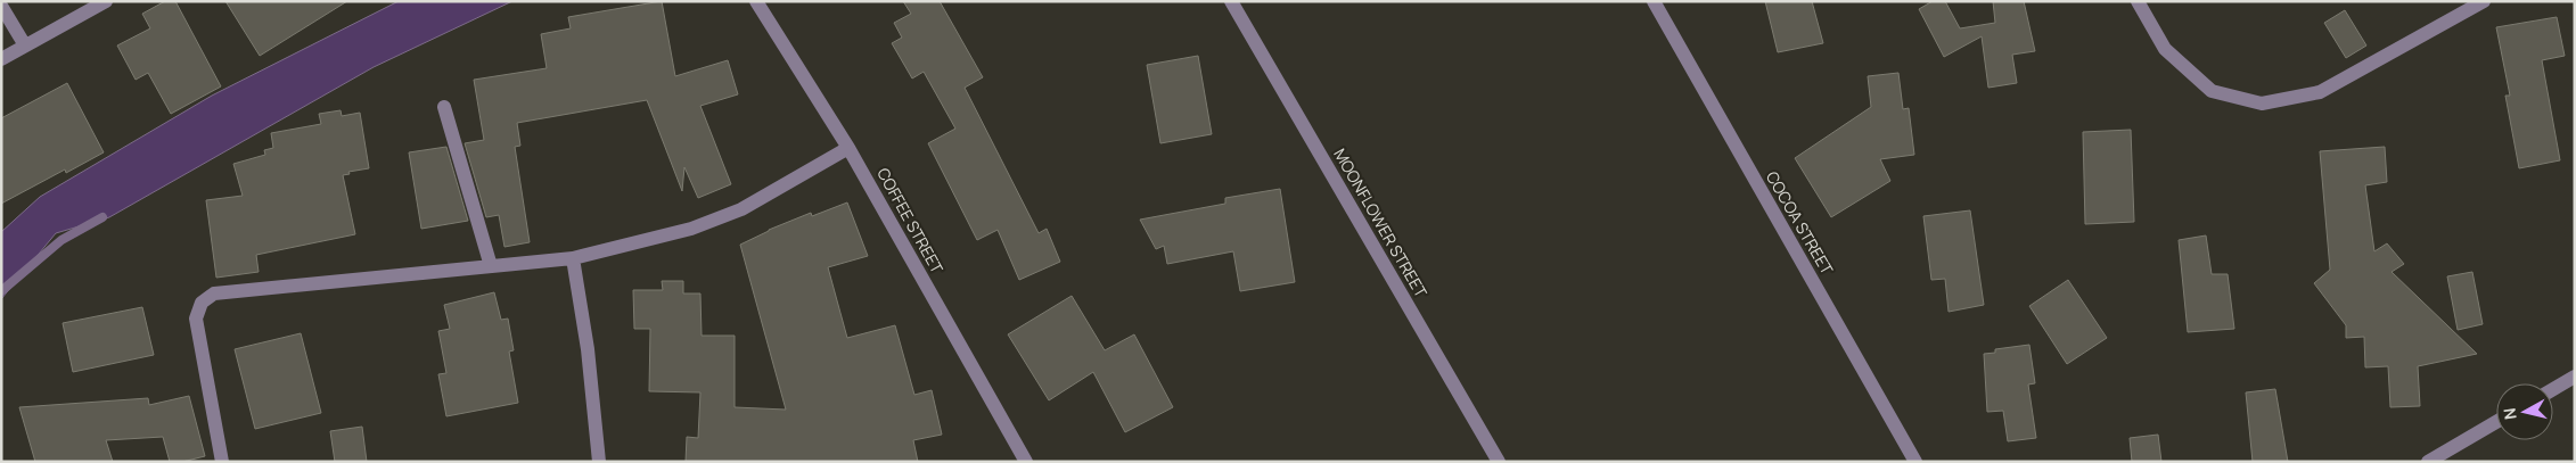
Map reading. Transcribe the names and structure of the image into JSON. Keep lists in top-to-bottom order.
{
  "streets": {
    "street": ["COFFEE STREET", "MOONFLOWER STREET", "COCOA STREET"]
  },
  "north": "left"
}
